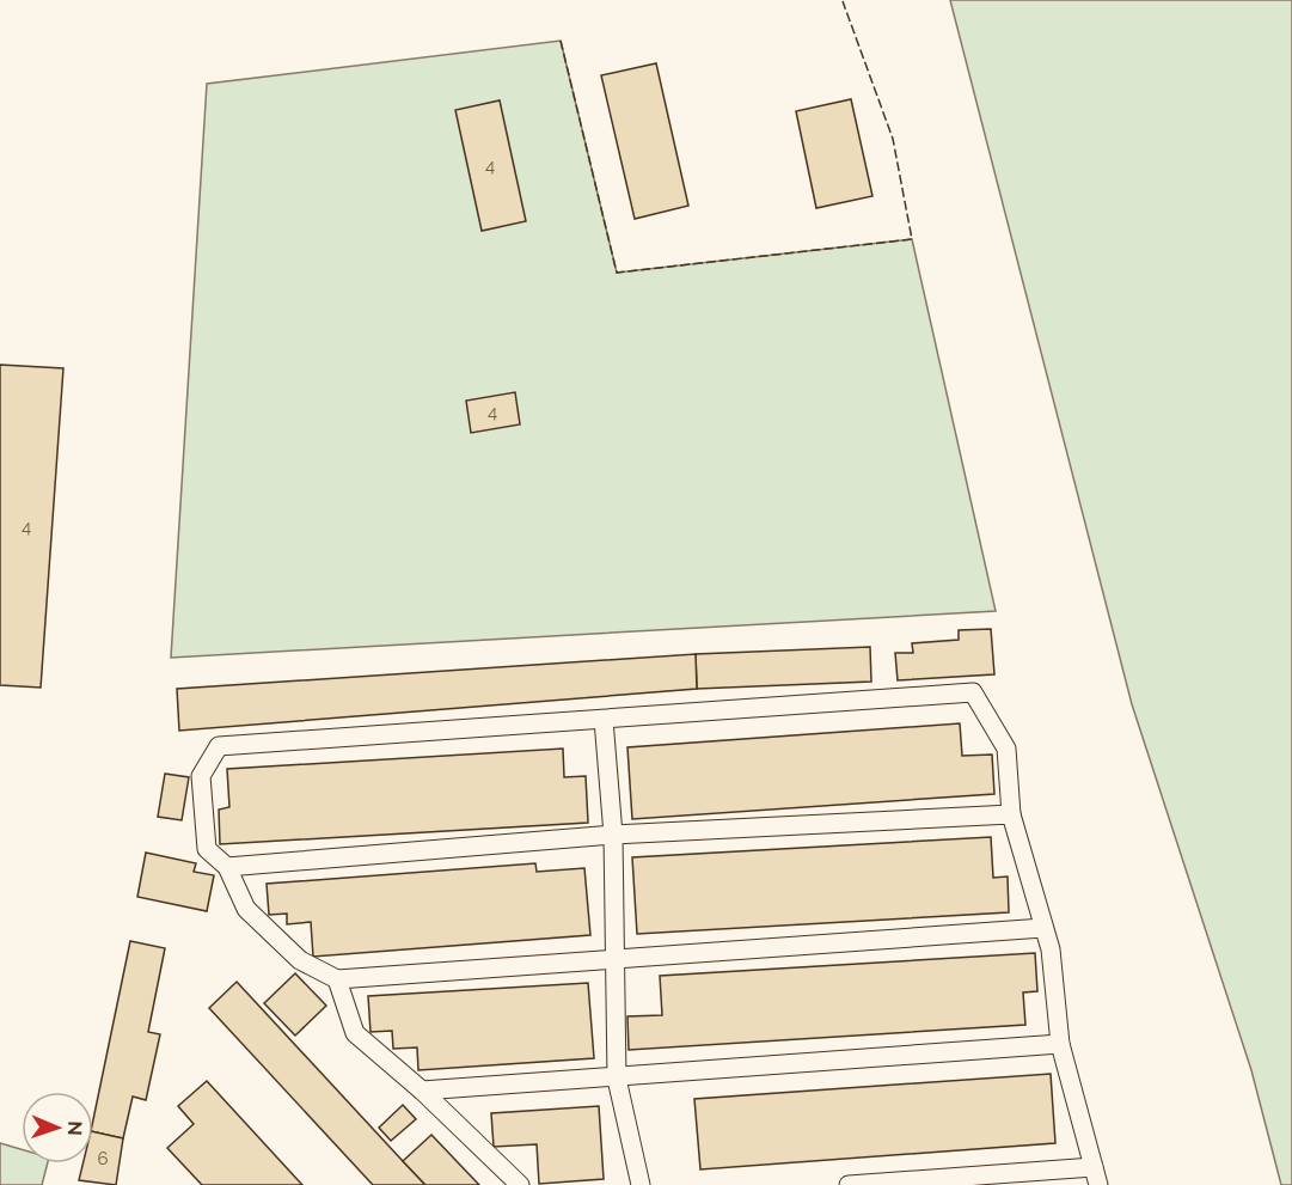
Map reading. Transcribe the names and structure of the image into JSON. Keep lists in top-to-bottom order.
{
  "house_numbers": [
    "4",
    "4",
    "4",
    "6"
  ],
  "north": "right"
}
